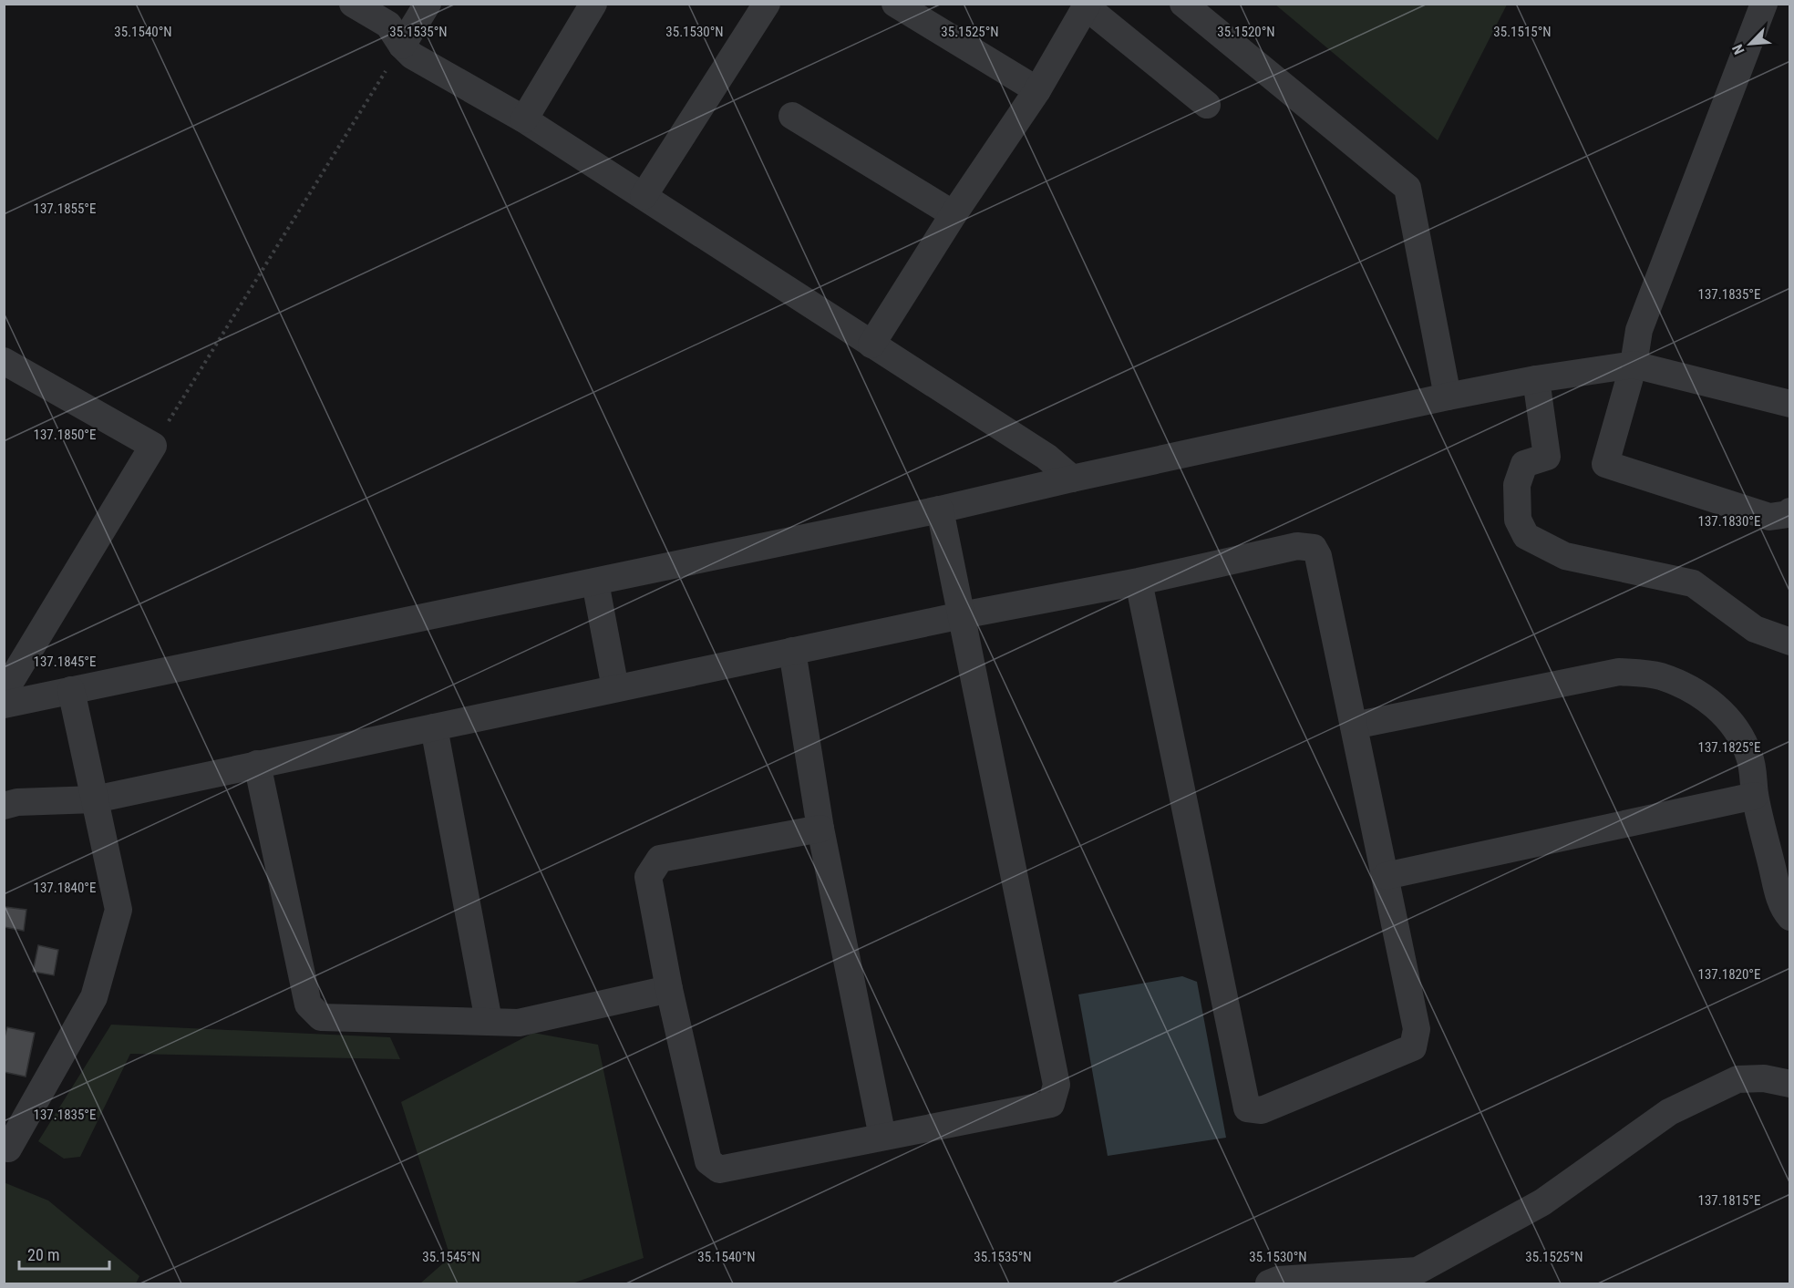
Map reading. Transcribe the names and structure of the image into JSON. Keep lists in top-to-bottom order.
{
  "scale_bar": "20 m",
  "north": "bottom left",
  "coordinates": [
    "35.1525°N",
    "35.1540°N",
    "35.1535°N",
    "35.1530°N",
    "35.1520°N",
    "35.1515°N",
    "137.1855°E",
    "137.1835°E",
    "137.1850°E",
    "137.1830°E",
    "137.1845°E",
    "137.1825°E",
    "137.1840°E",
    "137.1820°E",
    "137.1815°E",
    "35.1545°N"
  ]
}
